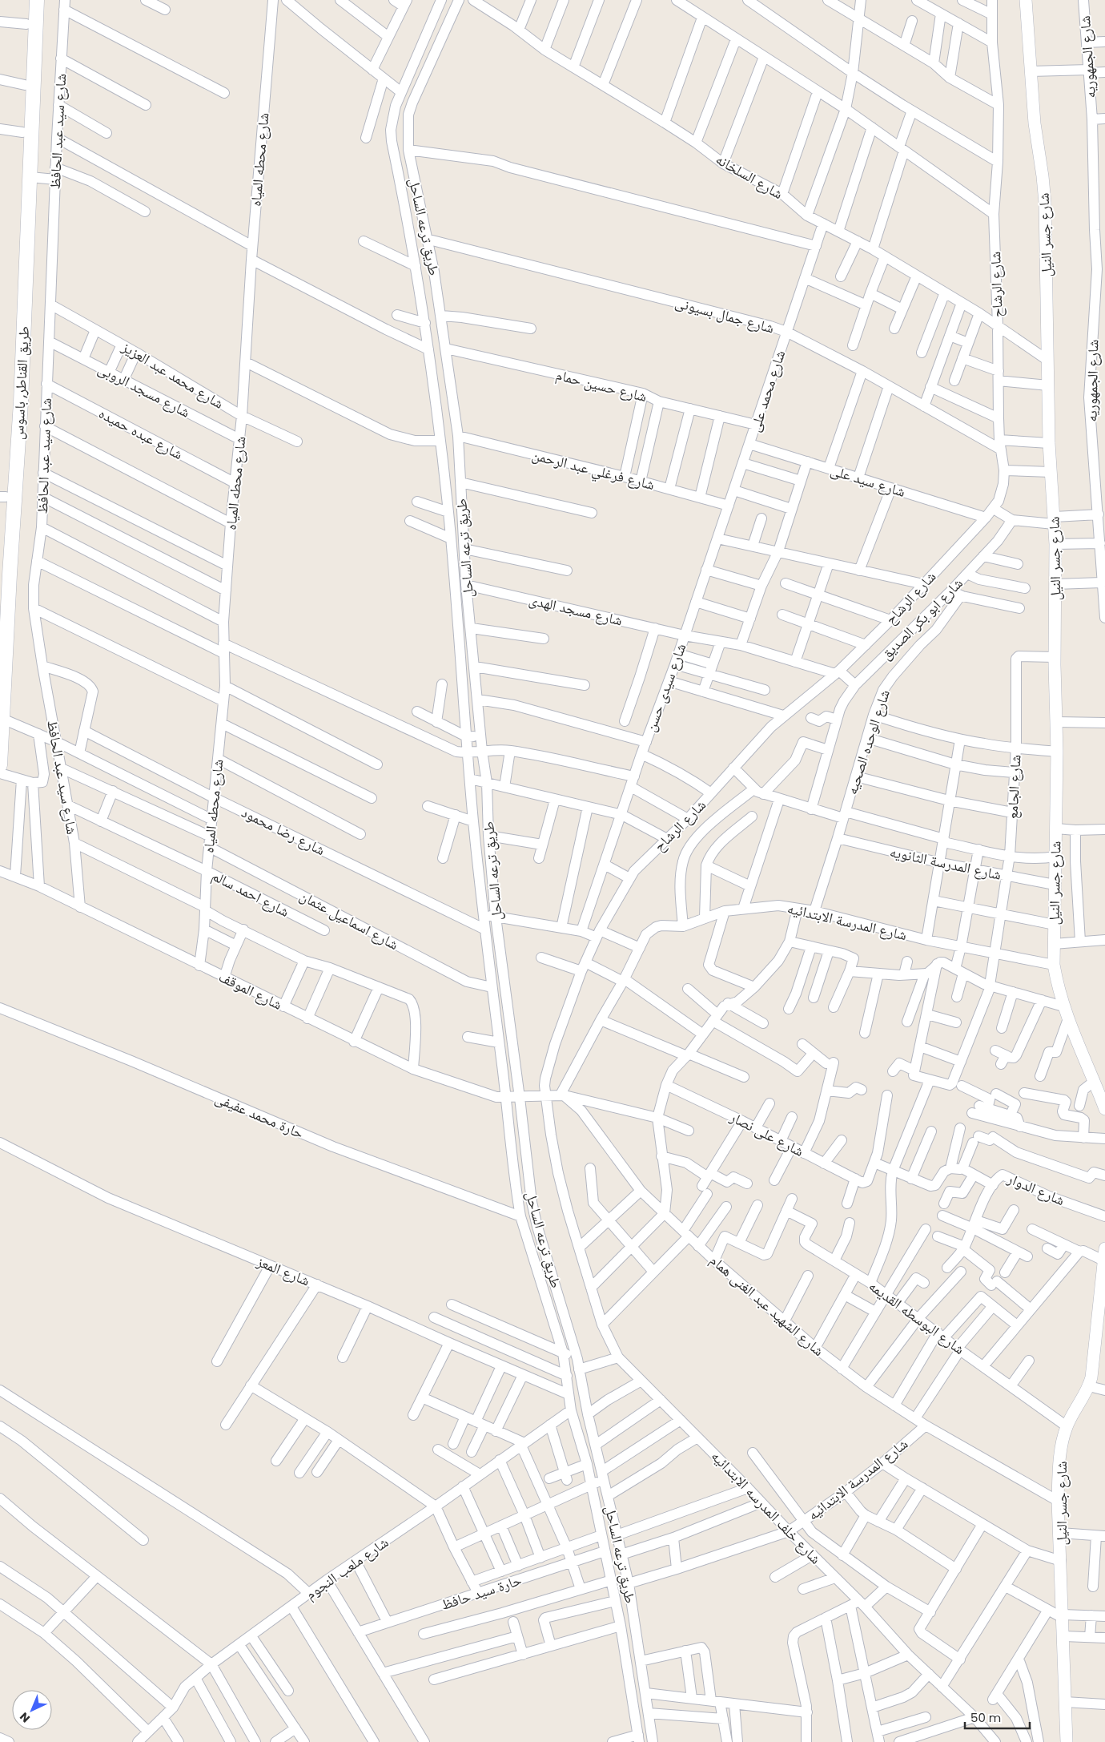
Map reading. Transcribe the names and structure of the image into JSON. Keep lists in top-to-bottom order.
{
  "streets": {
    "main road": ["طريق القناطر, باسوس"],
    "street": [
      "شارع الجمهوريه",
      "شارع سيد عبد الحافظ",
      "شارع محطه المياه",
      "شارع السلخانه",
      "طريق ترعه الساحل",
      "شارع جسر النيل",
      "شارع الرشاح",
      "شارع جمال بسيونى",
      "شارع محمد عبد العزيز",
      "شارع حسين حمام",
      "شارع مسجد الروبى",
      "شارع محمد على",
      "شارع عبده حميده",
      "شارع فرغلي عبد الرحمن",
      "شارع سيد على",
      "شارع مسجد الهدى",
      "شارع ابو بكر الصديق",
      "شارع سيدى حسن",
      "شارع الوحده الصحيه",
      "شارع الجامع",
      "شارع رضا محمود",
      "شارع المدرسة الثانويه",
      "شارع احمد سالم",
      "شارع اسماعيل عثمان",
      "شارع المدرسة الابتدائيه",
      "شارع الموقف",
      "حارة محمد عفيفى",
      "شارع على نصار",
      "شارع الدوار",
      "شارع المعز",
      "شارع الشهيد عبد الغنى همام",
      "شارع البوسطه القديمه",
      "شارع خلف المدرسه الابتدائيه",
      "شارع ملعب النجوم",
      "حارة سيد حافظ"
    ]
  },
  "crossings": [
    ["شارع سيد عبد الحافظ", "شارع محمد عبد العزيز"],
    ["شارع سيد عبد الحافظ", "شارع مسجد الروبى"],
    ["شارع سيد عبد الحافظ", "شارع عبده حميده"],
    ["شارع سيد عبد الحافظ", "شارع احمد سالم"],
    ["شارع سيد عبد الحافظ", "شارع الموقف"],
    ["شارع محطه المياه", "شارع محمد عبد العزيز"],
    ["شارع محطه المياه", "شارع مسجد الروبى"],
    ["شارع محطه المياه", "شارع عبده حميده"],
    ["شارع محطه المياه", "شارع رضا محمود"],
    ["شارع محطه المياه", "شارع احمد سالم"],
    ["شارع محطه المياه", "شارع اسماعيل عثمان"],
    ["شارع محطه المياه", "شارع الموقف"],
    ["شارع السلخانه", "شارع جسر النيل"],
    ["شارع السلخانه", "شارع الرشاح"],
    ["شارع السلخانه", "شارع محمد على"],
    ["طريق ترعه الساحل", "شارع جمال بسيونى"],
    ["طريق ترعه الساحل", "شارع حسين حمام"],
    ["طريق ترعه الساحل", "شارع فرغلي عبد الرحمن"],
    ["طريق ترعه الساحل", "شارع مسجد الهدى"],
    ["طريق ترعه الساحل", "شارع رضا محمود"],
    ["طريق ترعه الساحل", "شارع اسماعيل عثمان"],
    ["طريق ترعه الساحل", "شارع المدرسة الابتدائيه"],
    ["طريق ترعه الساحل", "شارع الموقف"],
    ["طريق ترعه الساحل", "حارة محمد عفيفى"],
    ["طريق ترعه الساحل", "شارع المعز"],
    ["طريق ترعه الساحل", "شارع ملعب النجوم"],
    ["طريق ترعه الساحل", "حارة سيد حافظ"],
    ["شارع جسر النيل", "شارع الجامع"],
    ["شارع جسر النيل", "شارع المدرسة الثانويه"],
    ["شارع جسر النيل", "شارع المدرسة الابتدائيه"],
    ["شارع جسر النيل", "شارع الشهيد عبد الغنى همام"],
    ["شارع جسر النيل", "شارع البوسطه القديمه"],
    ["شارع الرشاح", "شارع جمال بسيونى"],
    ["شارع الرشاح", "شارع سيد على"],
    ["شارع الرشاح", "شارع مسجد الهدى"],
    ["شارع الرشاح", "شارع خلف المدرسه الابتدائيه"],
    ["شارع جمال بسيونى", "شارع محمد على"],
    ["شارع حسين حمام", "شارع محمد على"],
    ["شارع محمد على", "شارع سيد على"],
    ["شارع محمد على", "شارع سيدى حسن"],
    ["شارع فرغلي عبد الرحمن", "شارع سيدى حسن"],
    ["شارع سيد على", "شارع سيدى حسن"],
    ["شارع مسجد الهدى", "شارع سيدى حسن"],
    ["شارع الوحده الصحيه", "شارع المدرسة الثانويه"],
    ["شارع الوحده الصحيه", "شارع المدرسة الابتدائيه"],
    ["شارع الجامع", "شارع المدرسة الثانويه"],
    ["شارع الجامع", "شارع المدرسة الابتدائيه"],
    ["شارع المدرسة الابتدائيه", "شارع الشهيد عبد الغنى همام"],
    ["شارع المدرسة الابتدائيه", "شارع خلف المدرسه الابتدائيه"]
  ],
  "scale_bar": "50 m",
  "north": "bottom left"
}
